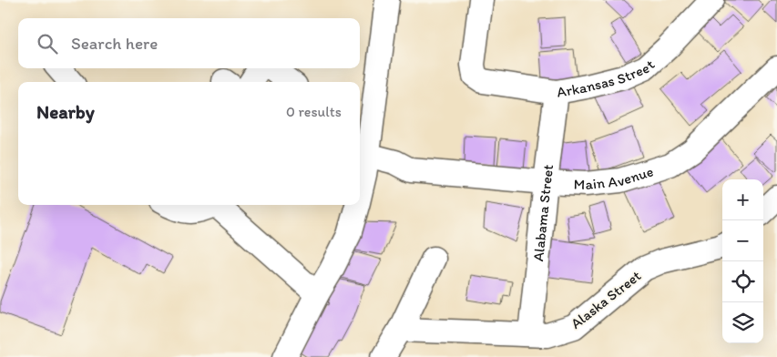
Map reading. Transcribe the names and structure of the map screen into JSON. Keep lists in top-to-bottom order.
{
  "streets": {
    "street": [
      "Arkansas Street",
      "Main Avenue",
      "Alabama Street",
      "Alaska Street"
    ]
  },
  "crossings": [
    ["Arkansas Street", "Alabama Street"],
    ["Main Avenue", "Alabama Street"],
    ["Alabama Street", "Alaska Street"]
  ],
  "page": {
    "search": "Search here",
    "heading": ["Nearby", "0 results"],
    "map_buttons": ["+", "−"]
  }
}
